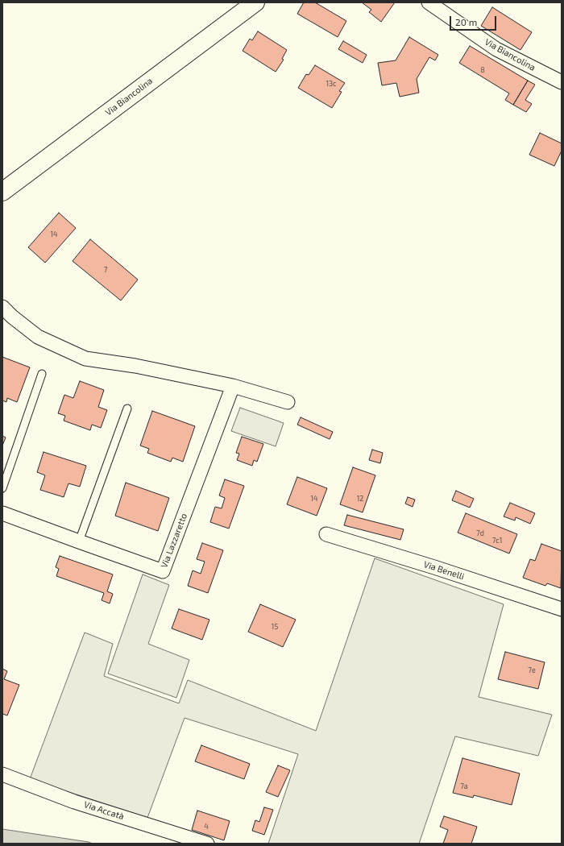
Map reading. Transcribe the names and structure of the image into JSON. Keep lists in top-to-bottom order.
{
  "streets": {
    "street": [
      "Via Biancolina",
      "Via Lazzaretto",
      "Via Benelli",
      "Via Accatà"
    ]
  },
  "house_numbers": [
    "8",
    "13c",
    "14",
    "7",
    "14",
    "12",
    "7d",
    "7c1",
    "15",
    "7e",
    "7a",
    "4"
  ],
  "scale_bar": "20 m"
}
